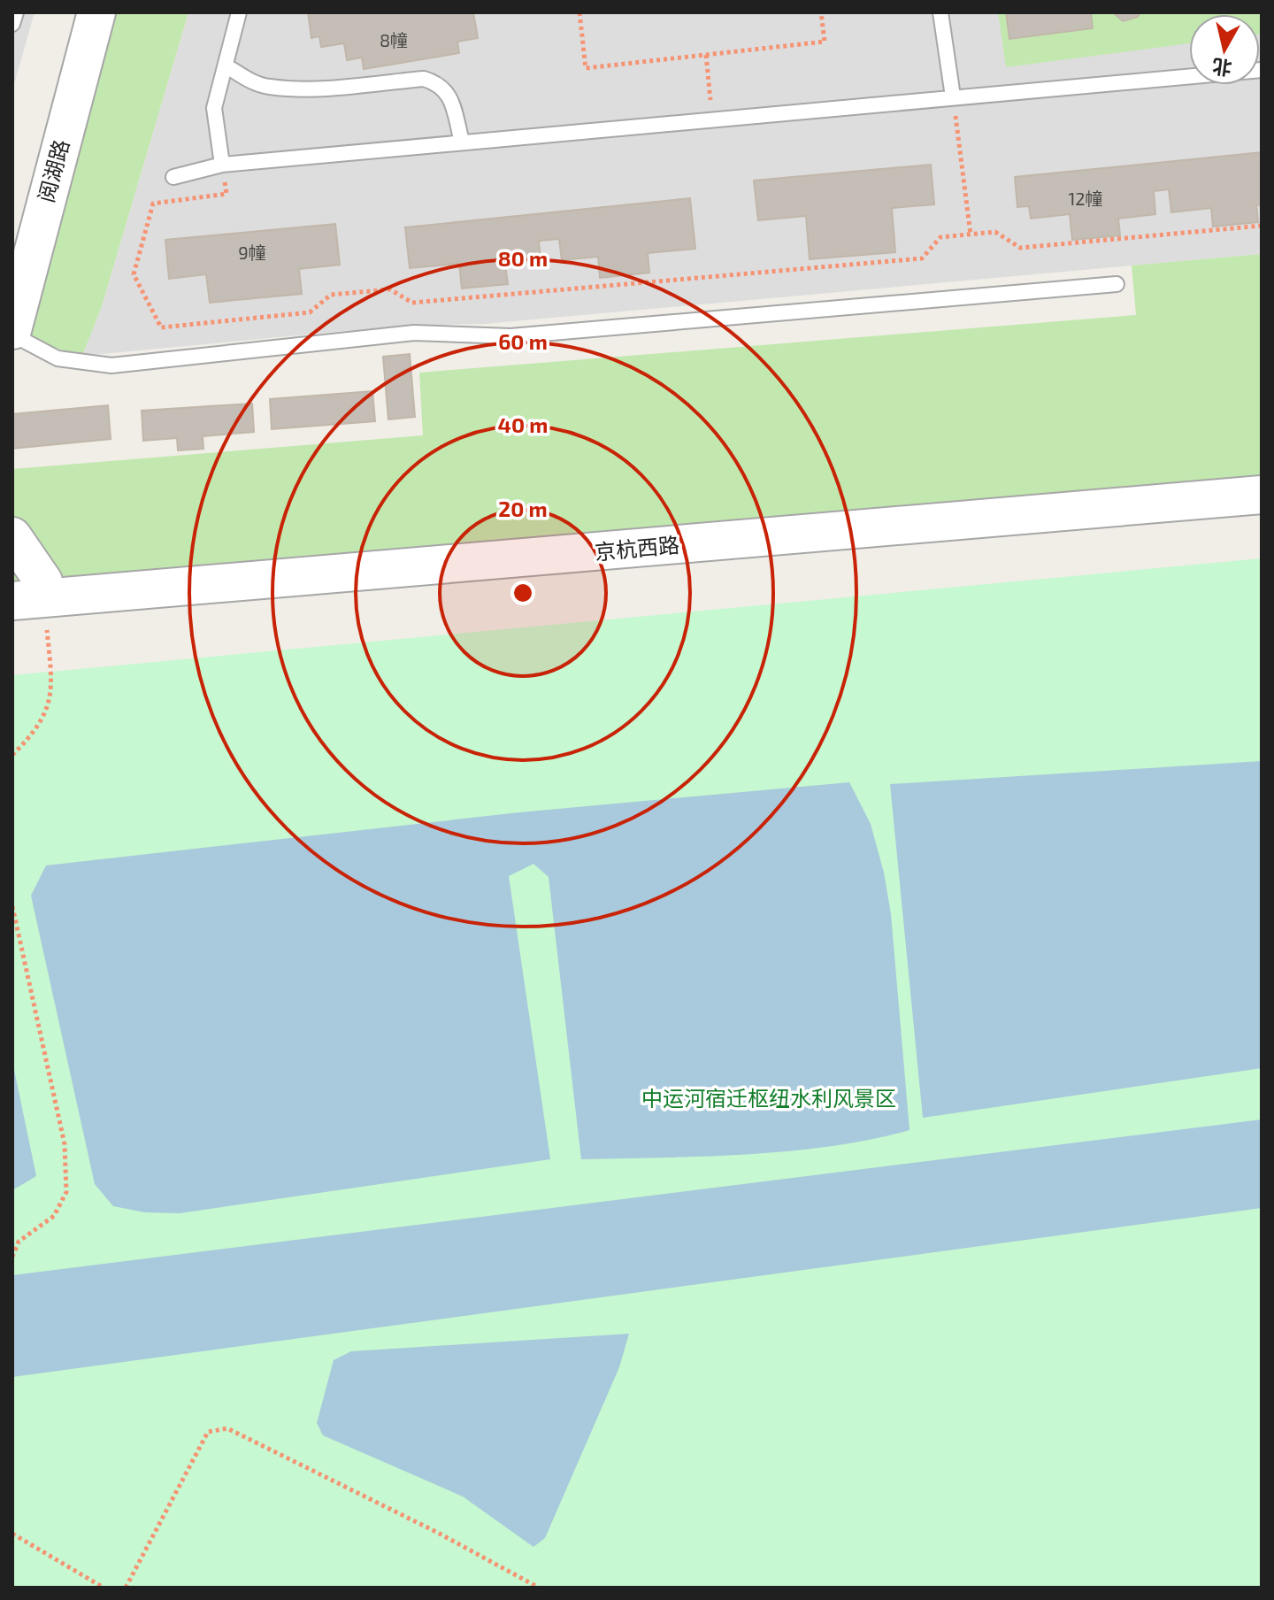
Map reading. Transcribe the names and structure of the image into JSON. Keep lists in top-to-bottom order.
{
  "streets": {
    "street": ["阅湖路", "京杭西路"]
  },
  "parks": ["中运河宿迁枢纽水利风景区"],
  "house_numbers": ["8幢", "12幢", "9幢"],
  "north": "bottom",
  "rings": [
    "80 m",
    "60 m",
    "40 m",
    "20 m"
  ]
}
